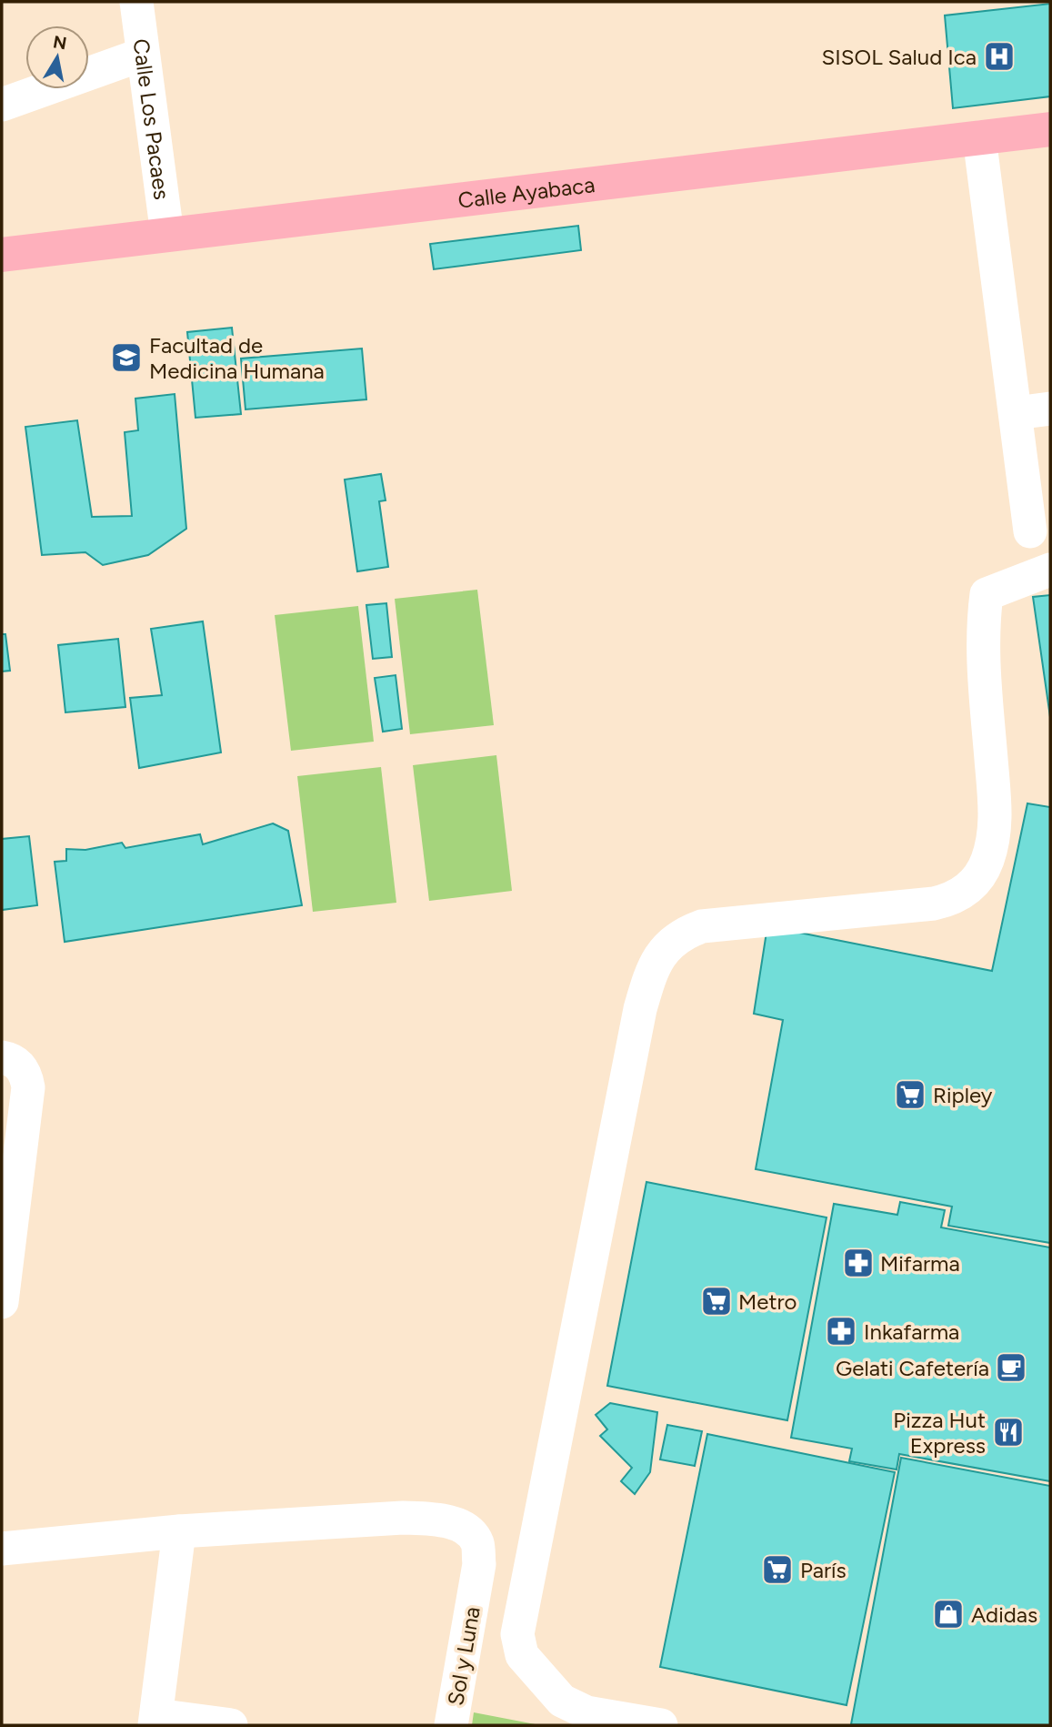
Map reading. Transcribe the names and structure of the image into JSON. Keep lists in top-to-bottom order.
{
  "streets": {
    "main road": ["Calle Ayabaca"],
    "street": ["Calle Los Pacaes", "Sol y Luna"]
  },
  "crossings": [
    ["Calle Los Pacaes", "Calle Ayabaca"]
  ],
  "places": {
    "hospital": ["SISOL Salud Ica"],
    "school or university": ["Facultad de Medicina Humana"],
    "supermarket": ["Ripley", "Metro", "París"],
    "pharmacy": ["Mifarma", "Inkafarma"],
    "cafe": ["Gelati Cafetería"],
    "restaurant": ["Pizza Hut Express"],
    "shop": ["Adidas"]
  },
  "north": "top"
}
